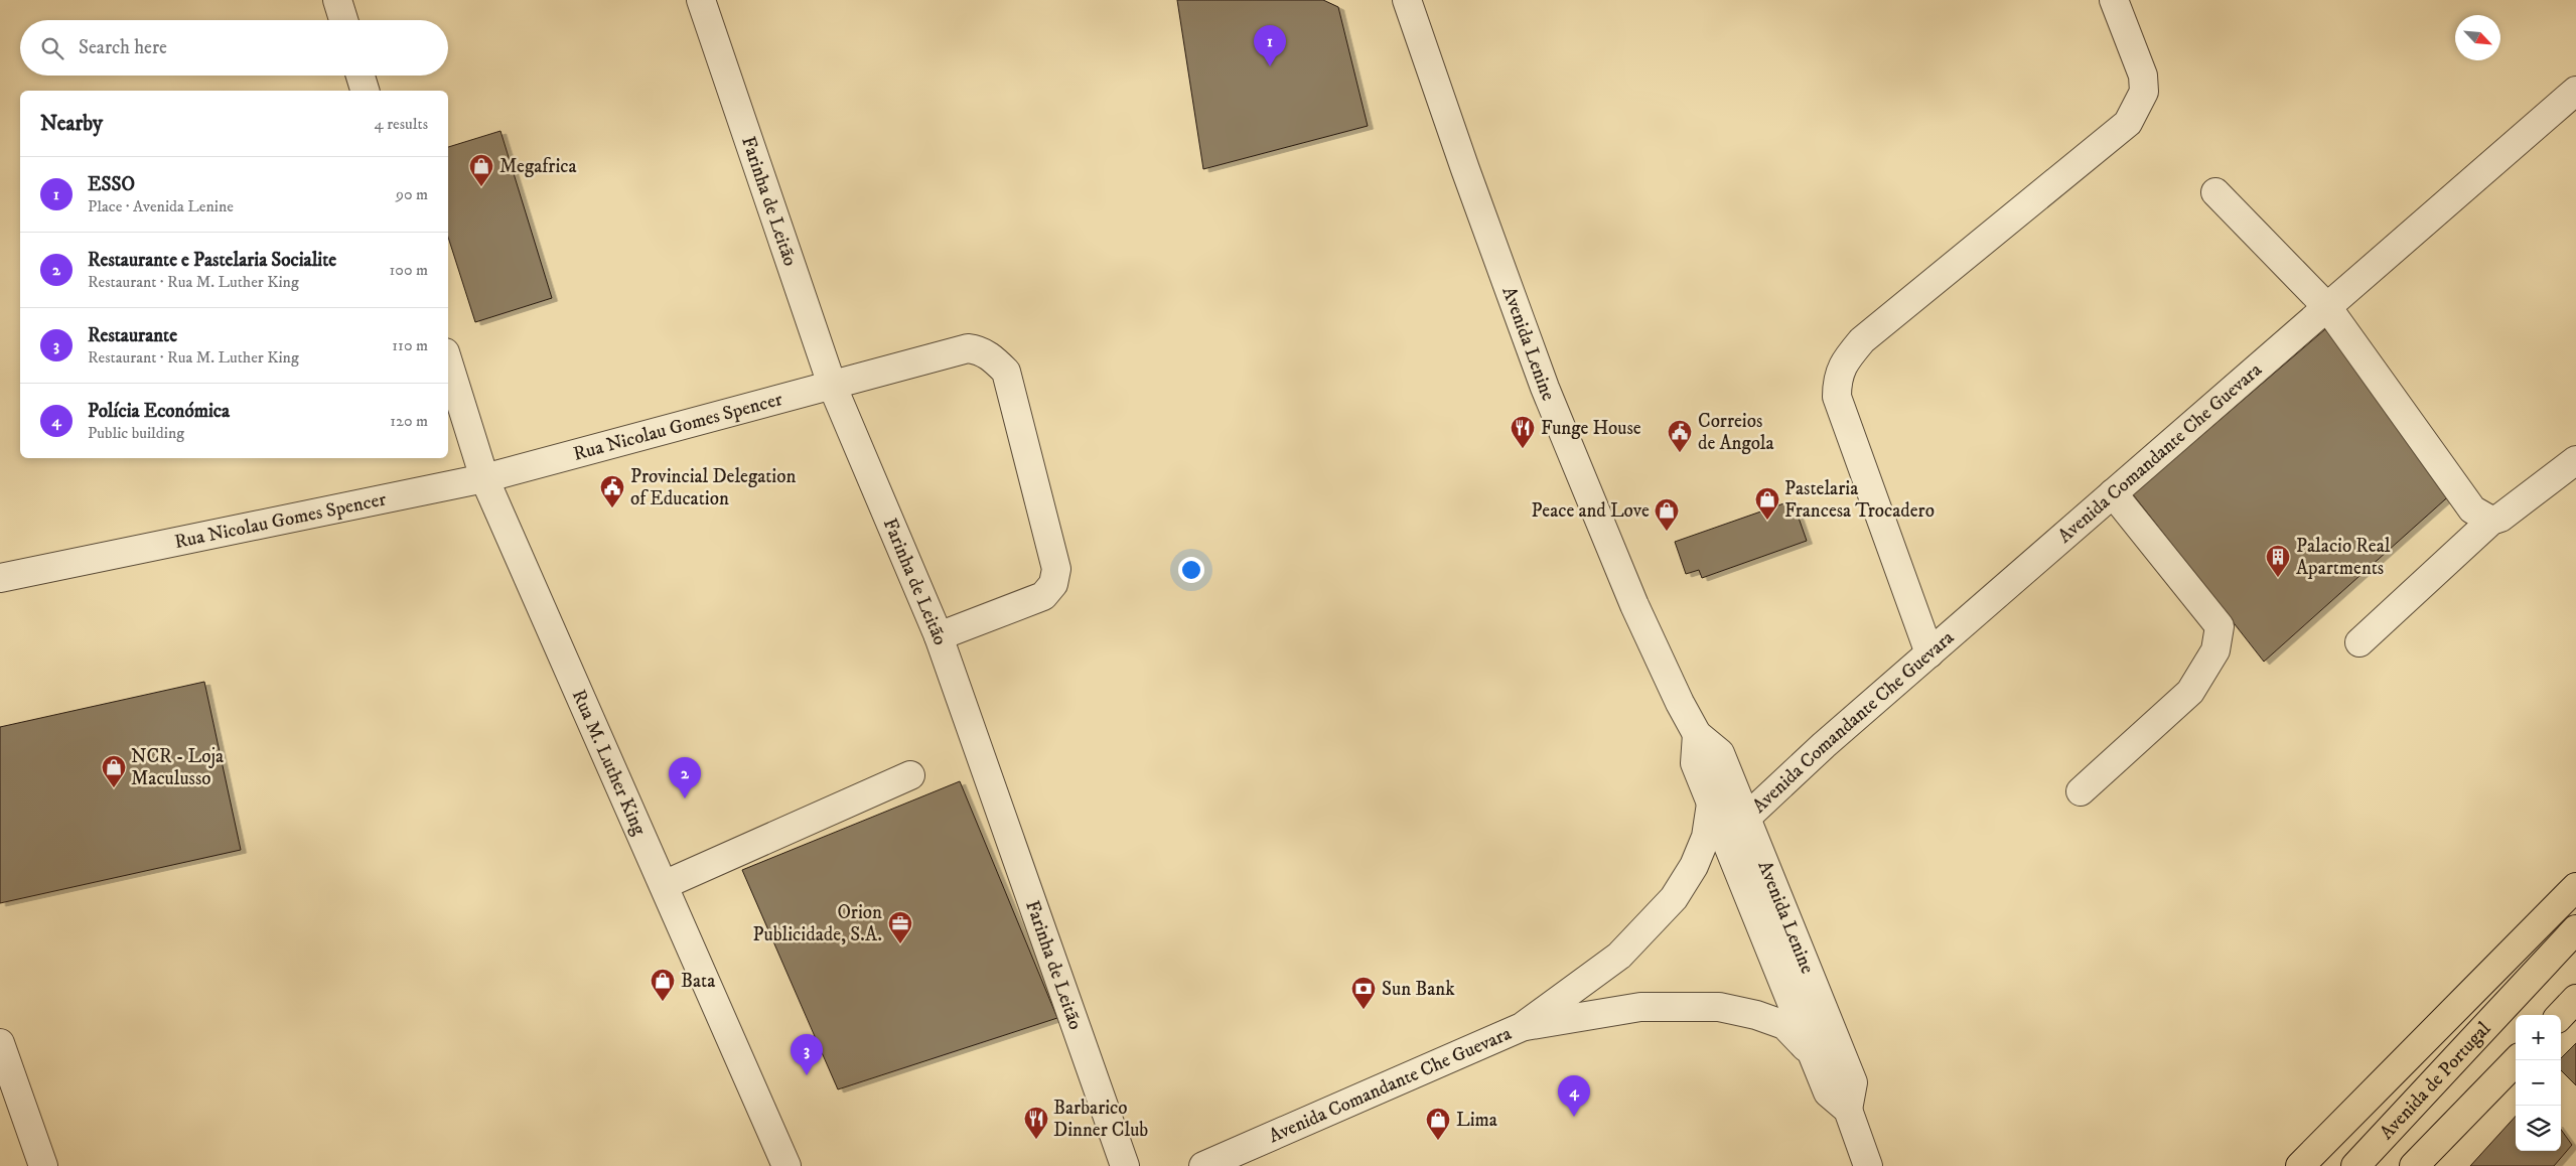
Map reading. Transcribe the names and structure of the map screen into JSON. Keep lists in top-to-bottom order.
{
  "streets": {
    "main road": ["Avenida de Portugal"],
    "street": [
      "Farinha de Leitão",
      "Avenida Lenine",
      "Rua Nicolau Gomes Spencer",
      "Avenida Comandante Che Guevara",
      "Rua M. Luther King"
    ]
  },
  "crossings": [
    ["Farinha de Leitão", "Rua Nicolau Gomes Spencer"],
    ["Avenida Lenine", "Avenida Comandante Che Guevara"],
    ["Rua Nicolau Gomes Spencer", "Rua M. Luther King"]
  ],
  "places": {
    "shop": [
      "Megafrica",
      "Pastelaria Francesa Trocadero",
      "Peace and Love",
      "NCR - Loja Maculusso",
      "Bata",
      "Lima"
    ],
    "restaurant": ["Funge House", "Barbarico Dinner Club"],
    "public building": ["Correios de Angola", "Provincial Delegation of Education"],
    "building": ["Palacio Real Apartments"],
    "office": ["Orion Publicidade, S.A."],
    "bank": ["Sun Bank"]
  },
  "north": "bottom right",
  "page": {
    "search": "Search here",
    "pins": [
      "1",
      "2",
      "3",
      "4"
    ],
    "heading": ["Nearby", "4 results"],
    "list": [
      {
        "mark": "1",
        "name": "ESSO",
        "note": "Place · Avenida Lenine",
        "value": "90 m"
      },
      {
        "mark": "2",
        "name": "Restaurante e Pastelaria Socialite",
        "note": "Restaurant · Rua M. Luther King",
        "value": "100 m"
      },
      {
        "mark": "3",
        "name": "Restaurante",
        "note": "Restaurant · Rua M. Luther King",
        "value": "110 m"
      },
      {
        "mark": "4",
        "name": "Polícia Económica",
        "note": "Public building",
        "value": "120 m"
      }
    ],
    "map_buttons": ["+", "−"]
  }
}
